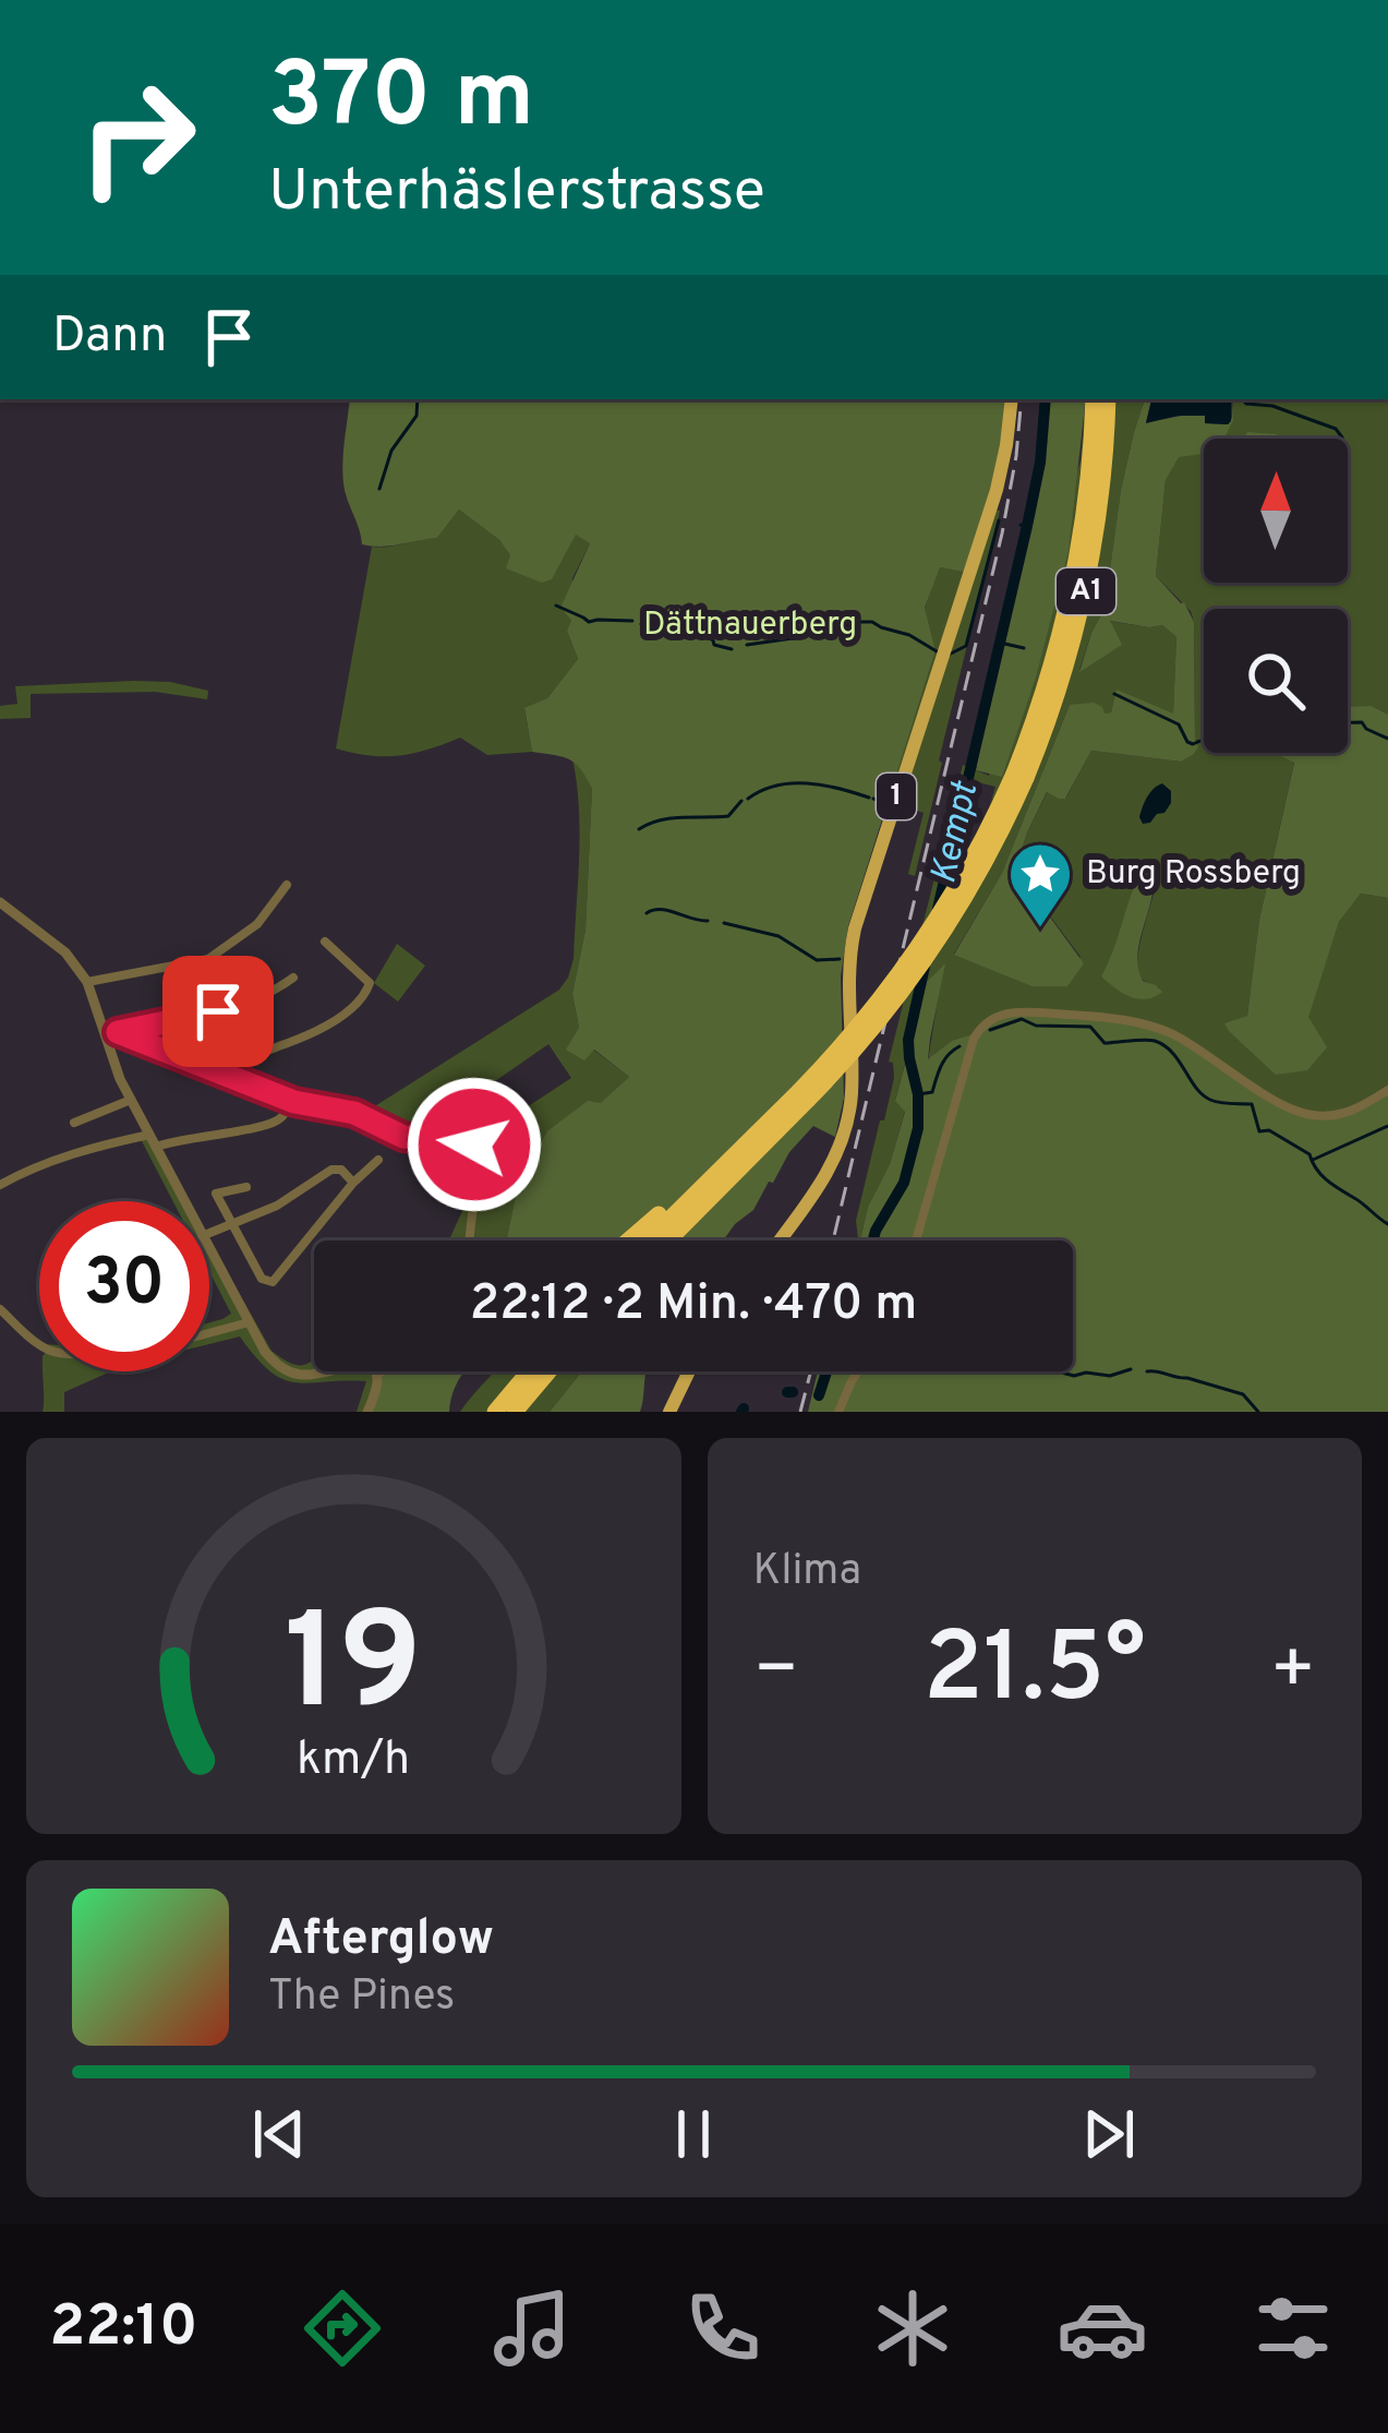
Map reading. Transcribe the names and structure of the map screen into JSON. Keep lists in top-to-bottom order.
{
  "streets": {
    "highway": ["A1"],
    "main road": ["1"]
  },
  "water": ["Kempt"],
  "parks": ["Dättnauerberg"],
  "places": {
    "place": ["Burg Rossberg"]
  },
  "north": "top",
  "page": {
    "turn": ["370 m", "Unterhäslerstrasse"],
    "then": "Dann",
    "limit": "30",
    "trip": "22:12 · 2 Min. · 470 m",
    "tile": "Klima",
    "heat": ["−", "21.5°", "+"],
    "song": ["Afterglow", "The Pines"],
    "tabs": "22:10",
    "gauge": ["19", "km/h"]
  }
}
